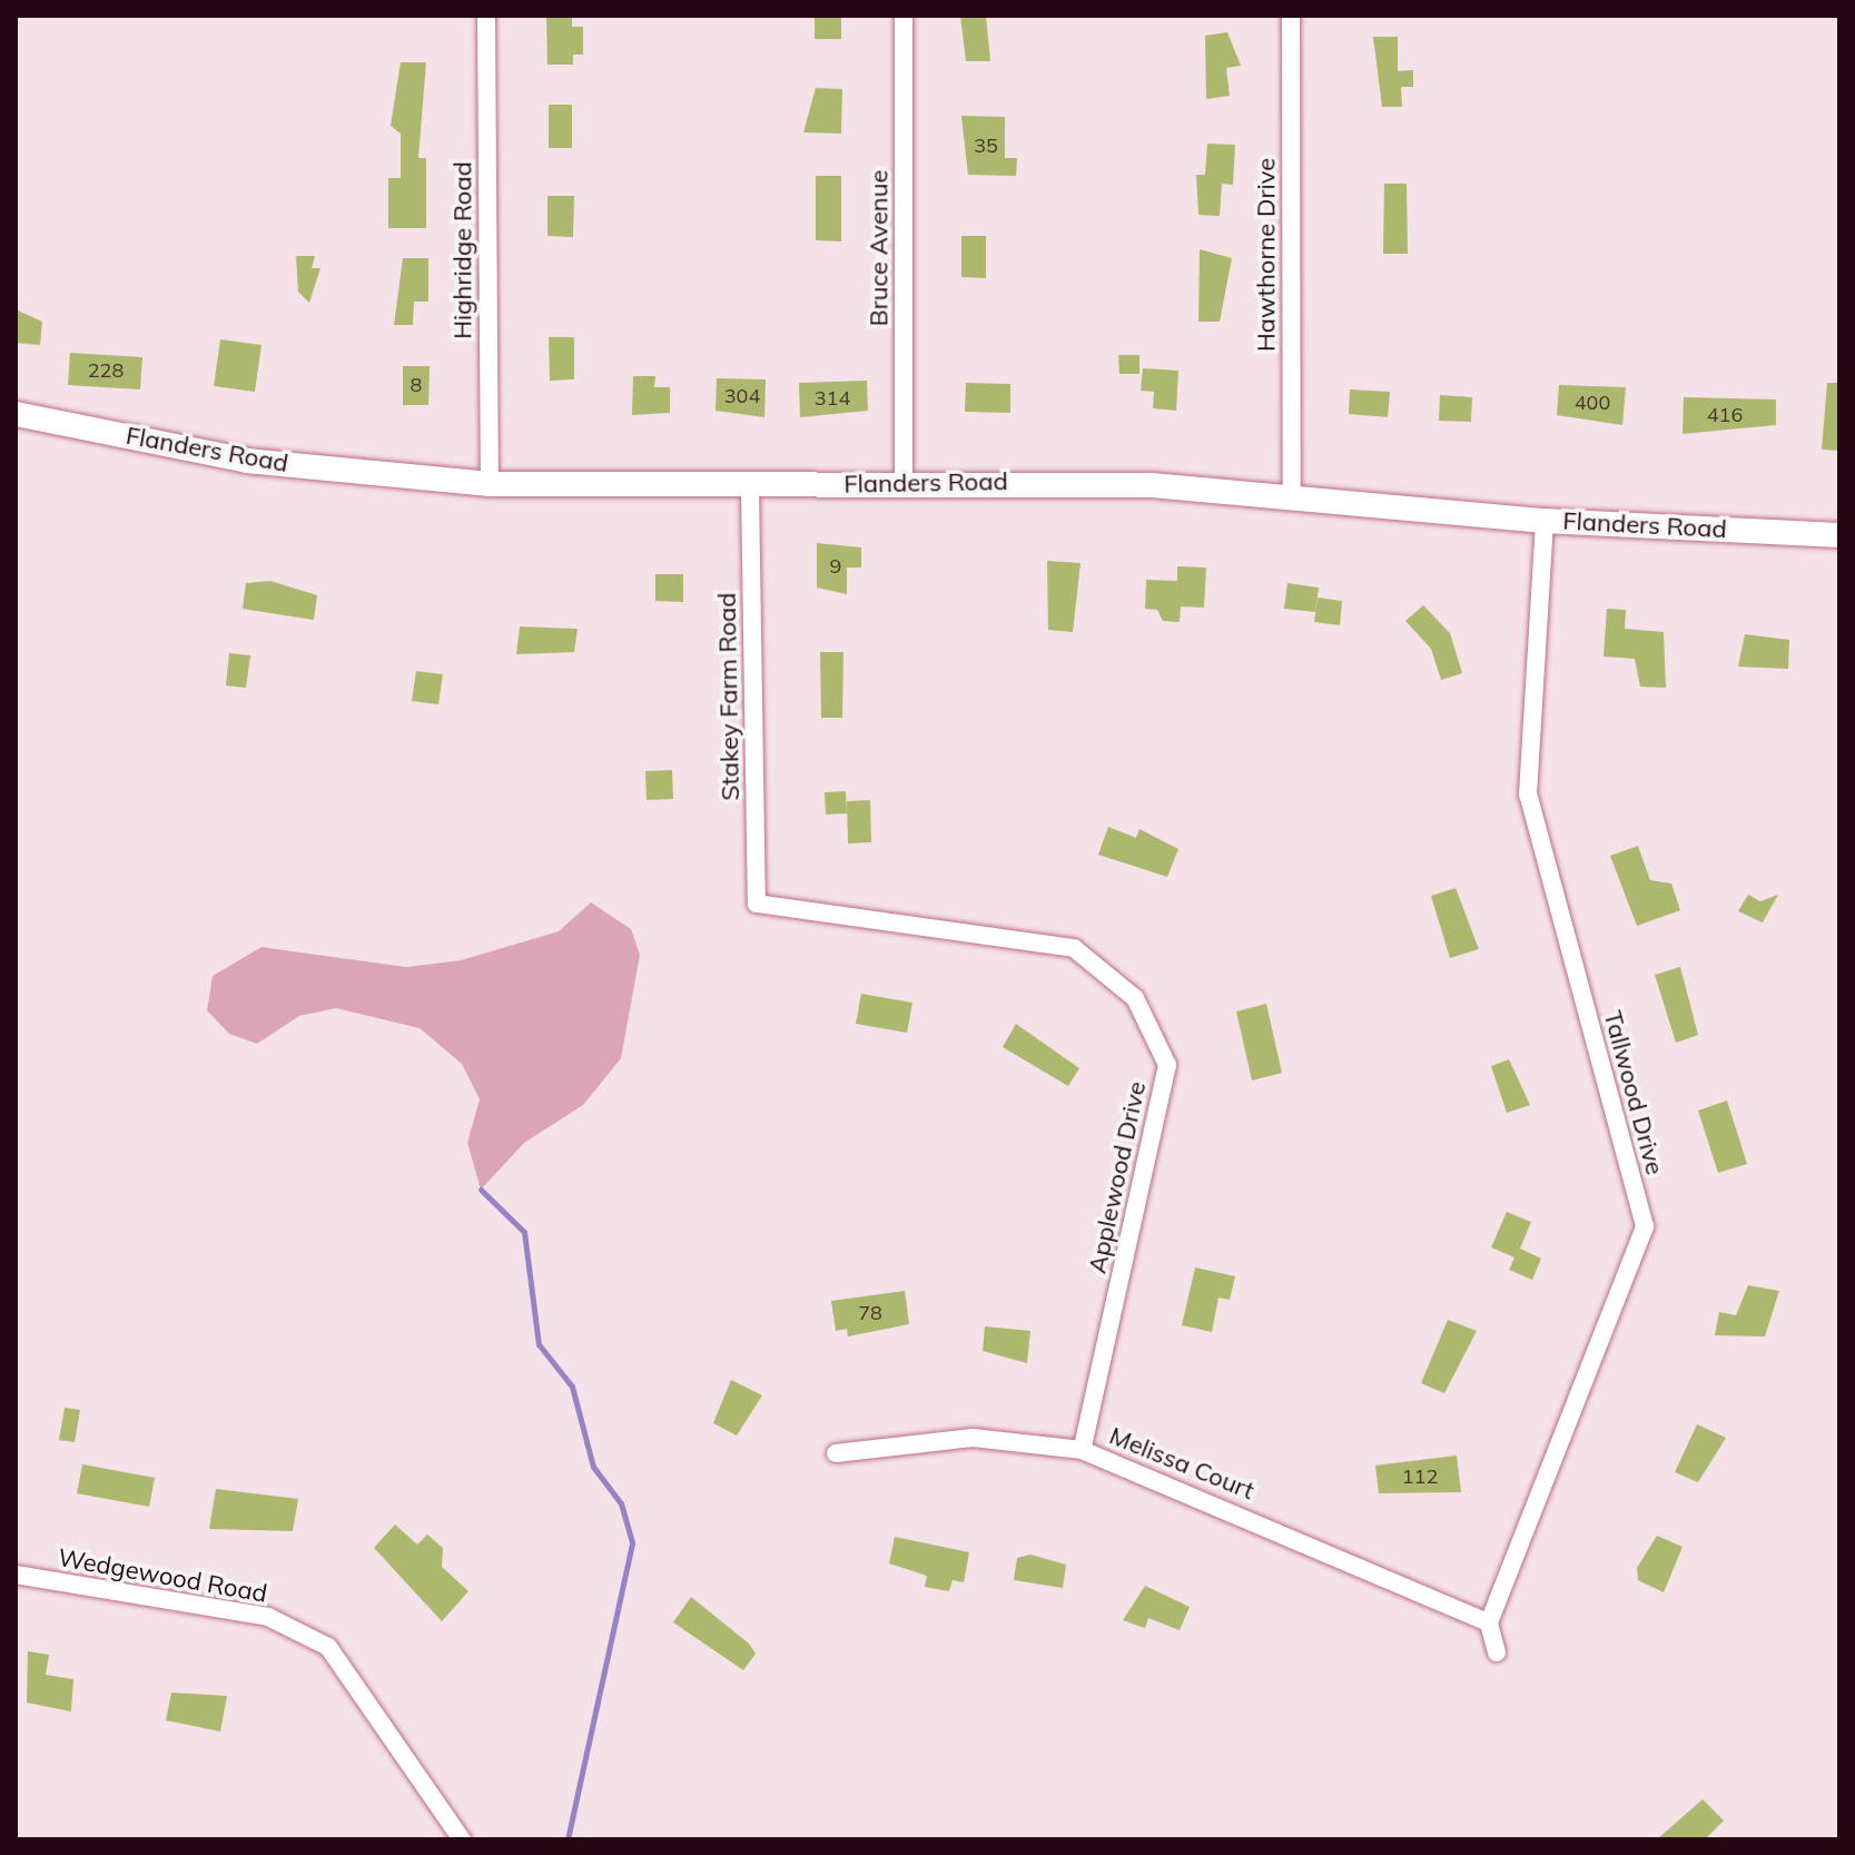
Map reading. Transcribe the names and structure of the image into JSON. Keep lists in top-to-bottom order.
{
  "streets": {
    "street": [
      "Bruce Avenue",
      "Highridge Road",
      "Hawthorne Drive",
      "Flanders Road",
      "Stakey Farm Road",
      "Tallwood Drive",
      "Applewood Drive",
      "Melissa Court",
      "Wedgewood Road"
    ]
  },
  "crossings": [
    ["Bruce Avenue", "Flanders Road"],
    ["Highridge Road", "Flanders Road"],
    ["Hawthorne Drive", "Flanders Road"],
    ["Flanders Road", "Stakey Farm Road"],
    ["Flanders Road", "Tallwood Drive"],
    ["Stakey Farm Road", "Applewood Drive"],
    ["Tallwood Drive", "Melissa Court"],
    ["Applewood Drive", "Melissa Court"]
  ],
  "house_numbers": [
    "35",
    "228",
    "8",
    "304",
    "314",
    "400",
    "416",
    "9",
    "78",
    "112"
  ]
}
